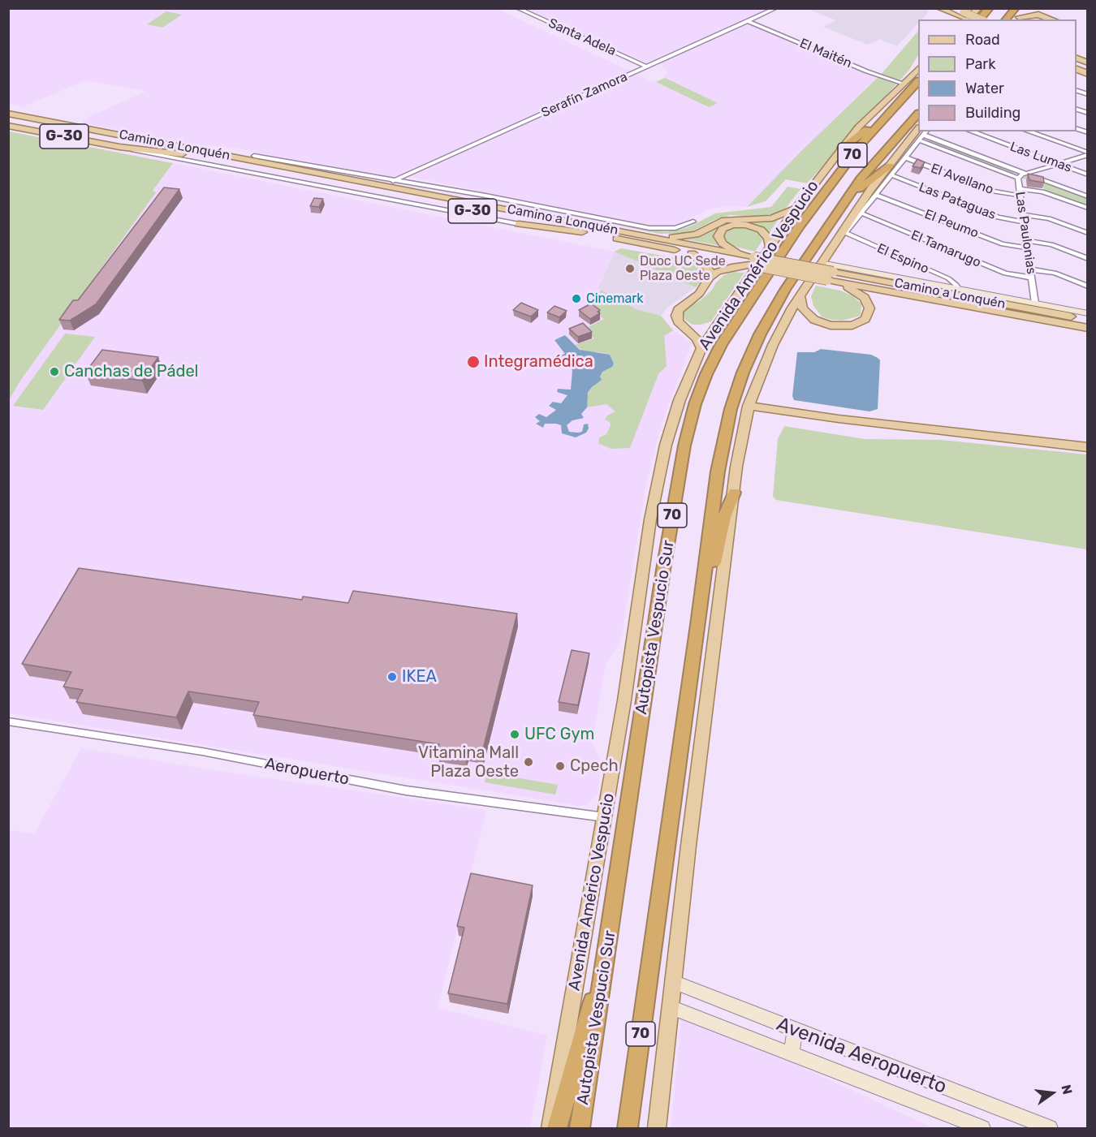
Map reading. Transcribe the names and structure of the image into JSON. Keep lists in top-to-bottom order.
{
  "streets": {
    "highway": ["70", "Autopista Vespucio Sur"],
    "main road": ["G-30", "Camino a Lonquén", "Avenida Américo Vespucio"],
    "street": [
      "Santa Adela",
      "El Maitén",
      "Serafín Zamora",
      "Las Lumas",
      "El Avellano",
      "Las Pataguas",
      "El Peumo",
      "Las Paulonias",
      "El Tamarugo",
      "El Espino",
      "Aeropuerto",
      "Avenida Aeropuerto"
    ]
  },
  "crossings": [
    ["Santa Adela", "Serafín Zamora"],
    ["El Maitén", "Serafín Zamora"],
    ["El Maitén", "Avenida Américo Vespucio"],
    ["Serafín Zamora", "Camino a Lonquén"],
    ["Camino a Lonquén", "Las Paulonias"],
    ["Camino a Lonquén", "El Espino"],
    ["Las Lumas", "Las Paulonias"],
    ["El Avellano", "Las Paulonias"],
    ["Las Pataguas", "Las Paulonias"],
    ["El Peumo", "Las Paulonias"],
    ["Las Paulonias", "El Tamarugo"],
    ["Avenida Américo Vespucio", "Autopista Vespucio Sur"],
    ["Avenida Américo Vespucio", "Aeropuerto"]
  ],
  "places": [
    "Duoc UC Sede Plaza Oeste",
    "Cinemark",
    "Integramédica",
    "Canchas de Pádel",
    "IKEA",
    "UFC Gym",
    "Vitamina Mall Plaza Oeste",
    "Cpech"
  ],
  "legend": [
    "Road",
    "Park",
    "Water",
    "Building"
  ],
  "north": "right"
}
